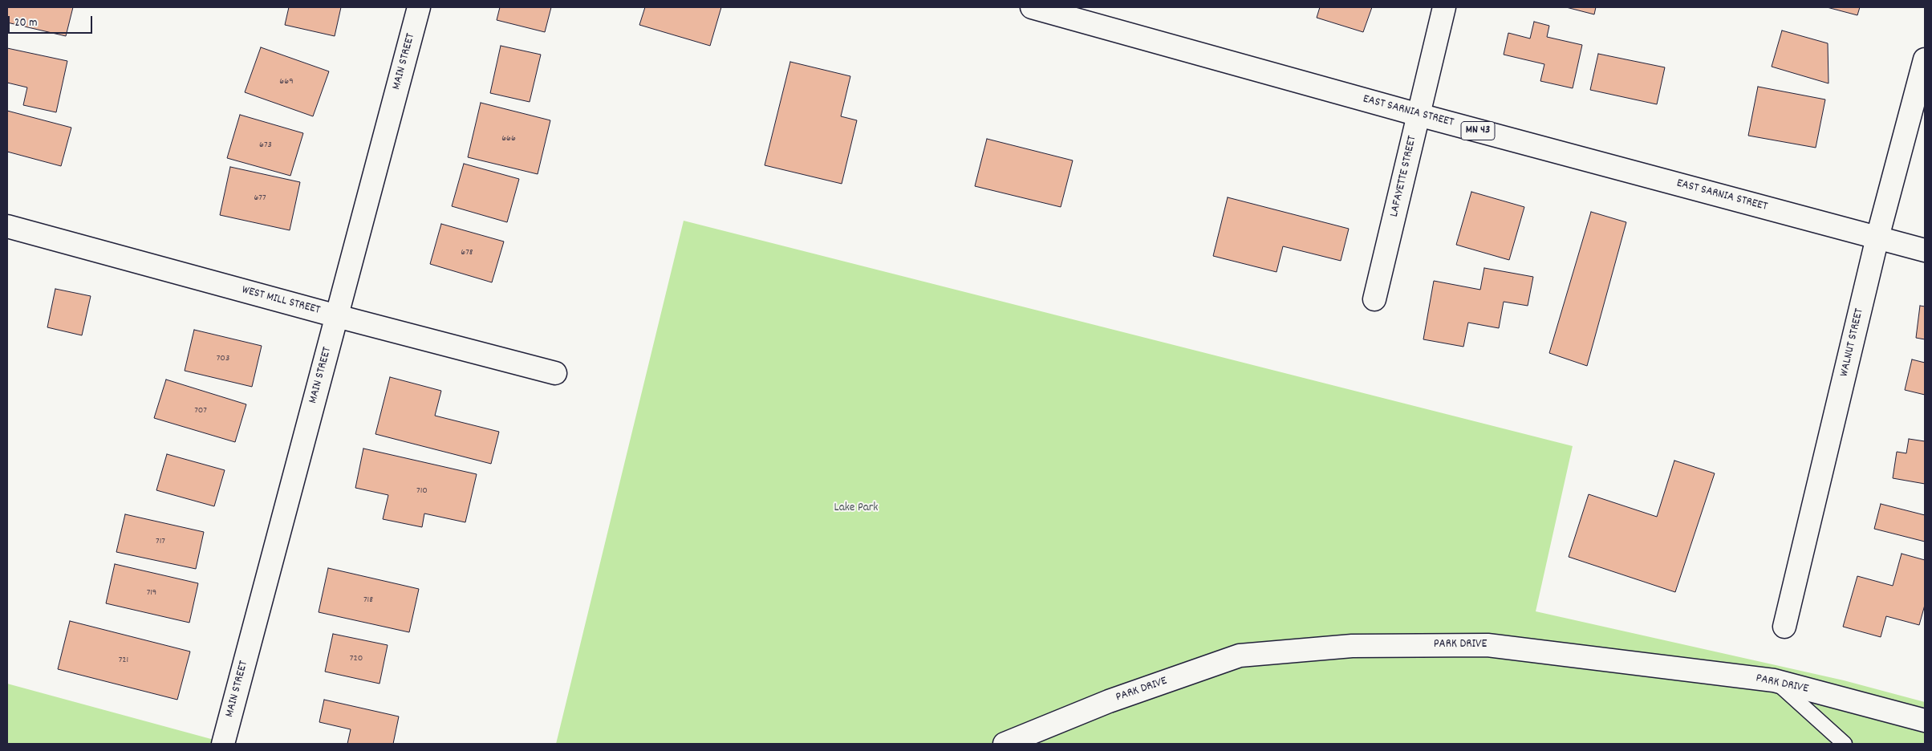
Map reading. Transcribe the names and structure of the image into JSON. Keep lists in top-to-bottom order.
{
  "streets": {
    "street": [
      "MAIN STREET",
      "EAST SARNIA STREET",
      "MN 43",
      "LAFAYETTE STREET",
      "WEST MILL STREET",
      "WALNUT STREET",
      "PARK DRIVE"
    ]
  },
  "crossings": [
    ["MAIN STREET", "WEST MILL STREET"],
    ["EAST SARNIA STREET", "LAFAYETTE STREET"],
    ["EAST SARNIA STREET", "WALNUT STREET"]
  ],
  "parks": ["Lake Park"],
  "house_numbers": [
    "669",
    "666",
    "673",
    "677",
    "678",
    "703",
    "707",
    "710",
    "717",
    "719",
    "718",
    "720",
    "721"
  ],
  "scale_bar": "20 m"
}
